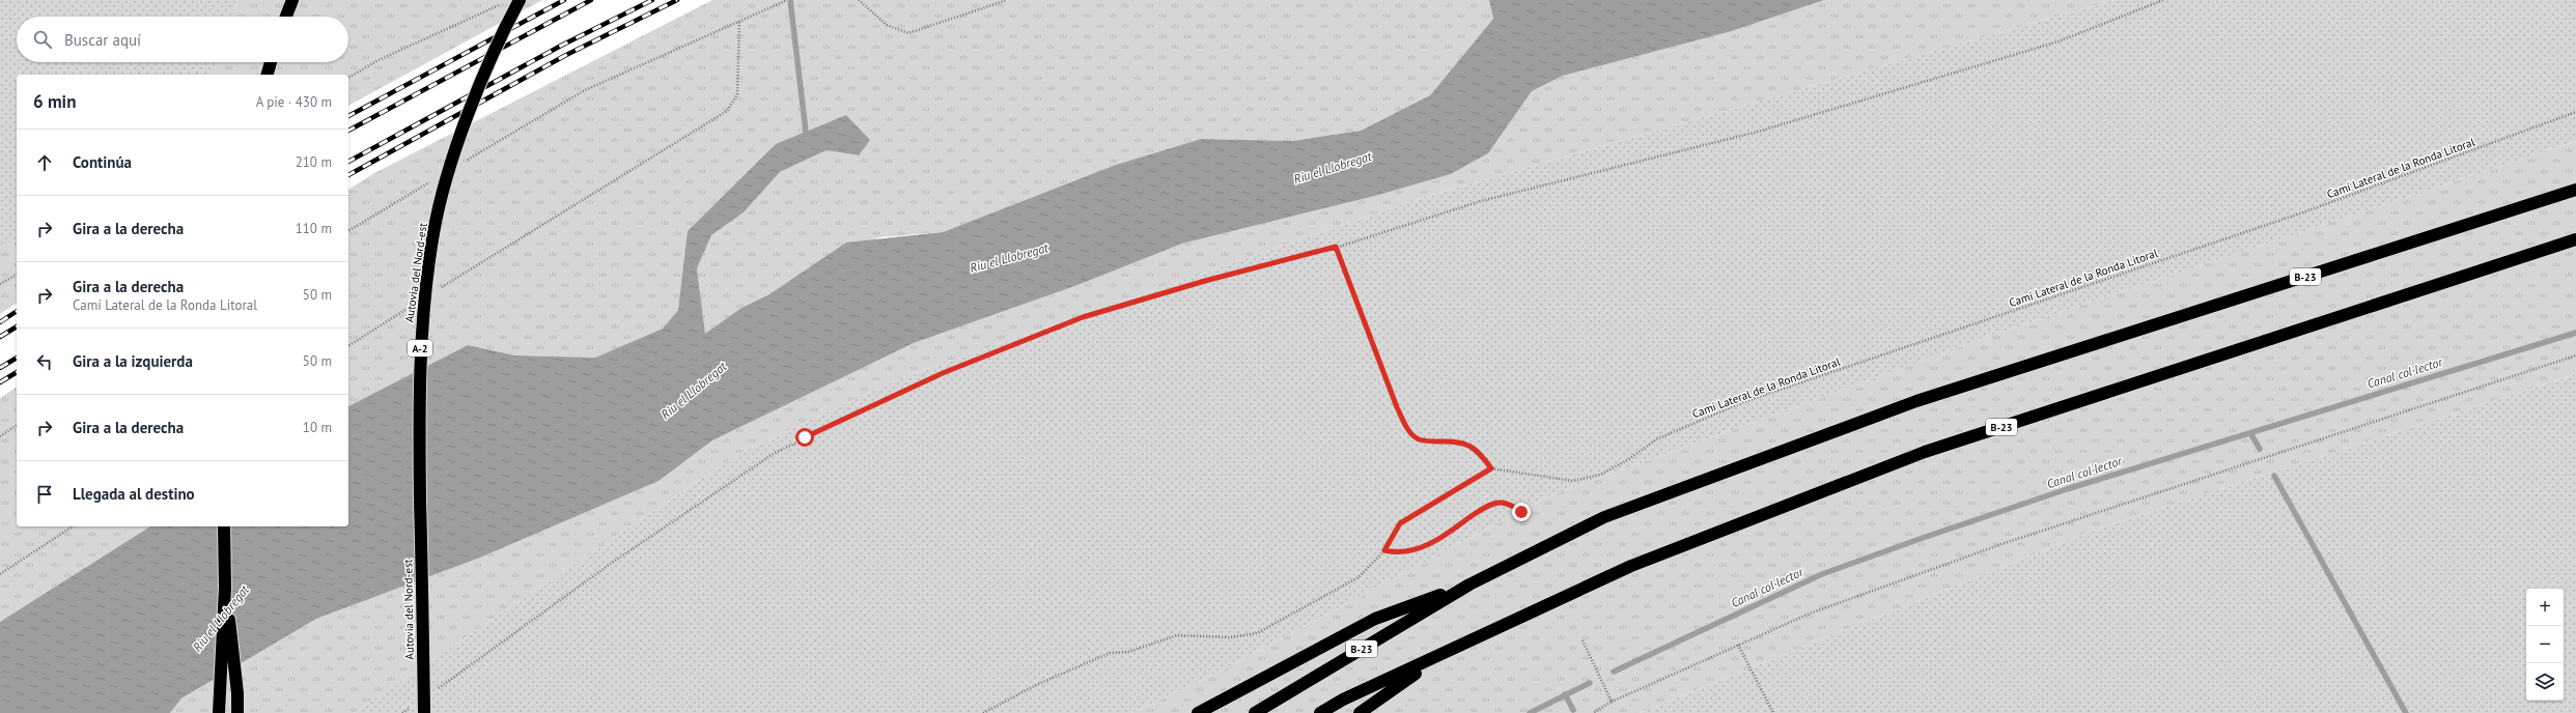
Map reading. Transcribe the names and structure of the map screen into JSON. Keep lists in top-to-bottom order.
{
  "streets": {
    "highway": ["Autovia del Nord-est", "B-23", "A-2"],
    "path": ["Camí Lateral de la Ronda Litoral"]
  },
  "water": ["Riu el Llobregat", "Canal col·lector"],
  "page": {
    "search": "Buscar aquí",
    "heading": ["6 min", "A pie · 430 m"],
    "list": [
      ["Continúa", "210 m"],
      ["Gira a la derecha", "110 m"],
      ["Gira a la derecha", "Camí Lateral de la Ronda Litoral", "50 m"],
      ["Gira a la izquierda", "50 m"],
      ["Gira a la derecha", "10 m"],
      "Llegada al destino"
    ],
    "map_buttons": ["+", "−"]
  }
}
